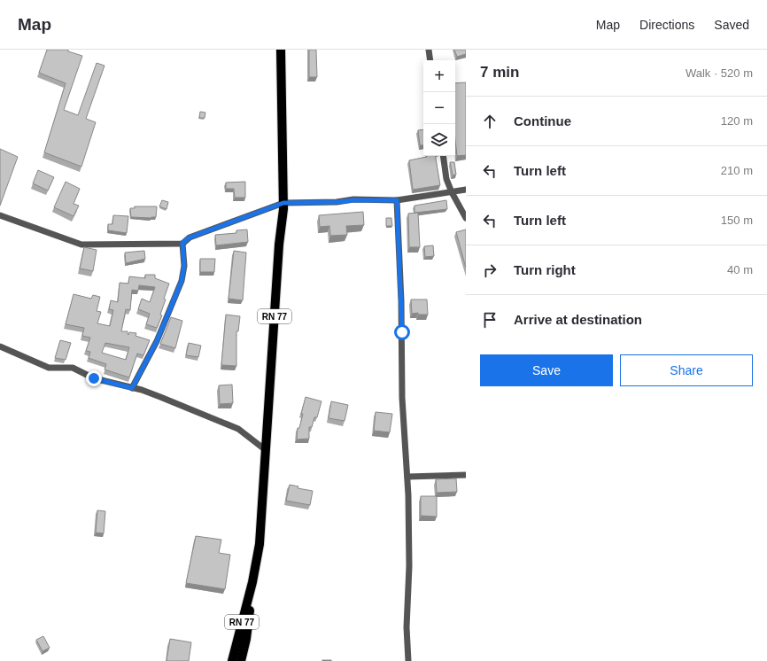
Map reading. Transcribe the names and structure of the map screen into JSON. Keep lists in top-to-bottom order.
{
  "streets": {
    "main road": ["RN 77"]
  },
  "page": {
    "header": "Map",
    "nav": ["Map", "Directions", "Saved"],
    "heading": ["7 min", "Walk · 520 m"],
    "map_buttons": ["+", "−"],
    "list": [
      ["Continue", "120 m"],
      ["Turn left", "210 m"],
      ["Turn left", "150 m"],
      ["Turn right", "40 m"],
      "Arrive at destination"
    ],
    "buttons": ["Save", "Share"]
  }
}
